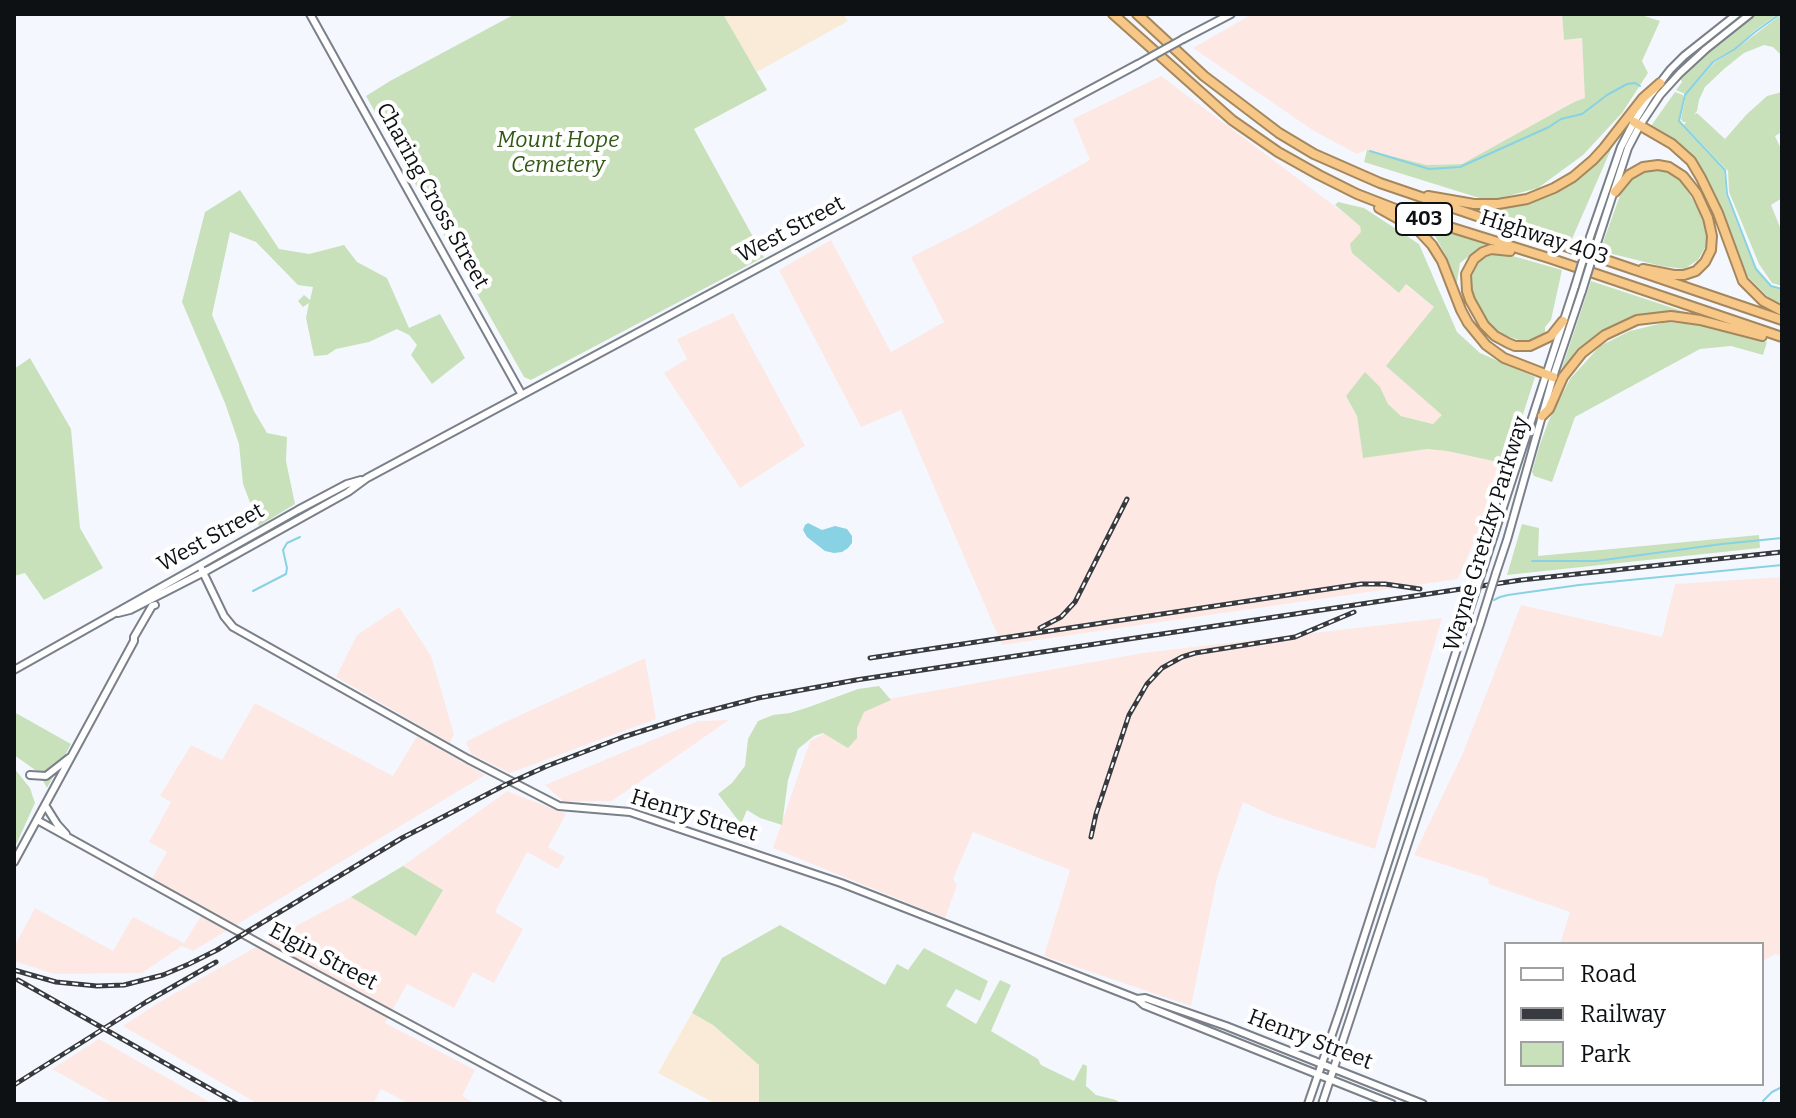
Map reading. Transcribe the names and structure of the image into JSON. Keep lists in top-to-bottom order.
{
  "streets": {
    "highway": ["403", "Highway 403"],
    "main road": [
      "Charing Cross Street",
      "West Street",
      "Wayne Gretzky Parkway",
      "Henry Street",
      "Elgin Street"
    ]
  },
  "crossings": [
    ["Charing Cross Street", "West Street"],
    ["West Street", "Henry Street"],
    ["Wayne Gretzky Parkway", "Henry Street"]
  ],
  "parks": ["Mount Hope Cemetery"],
  "legend": ["Road", "Railway", "Park"]
}
